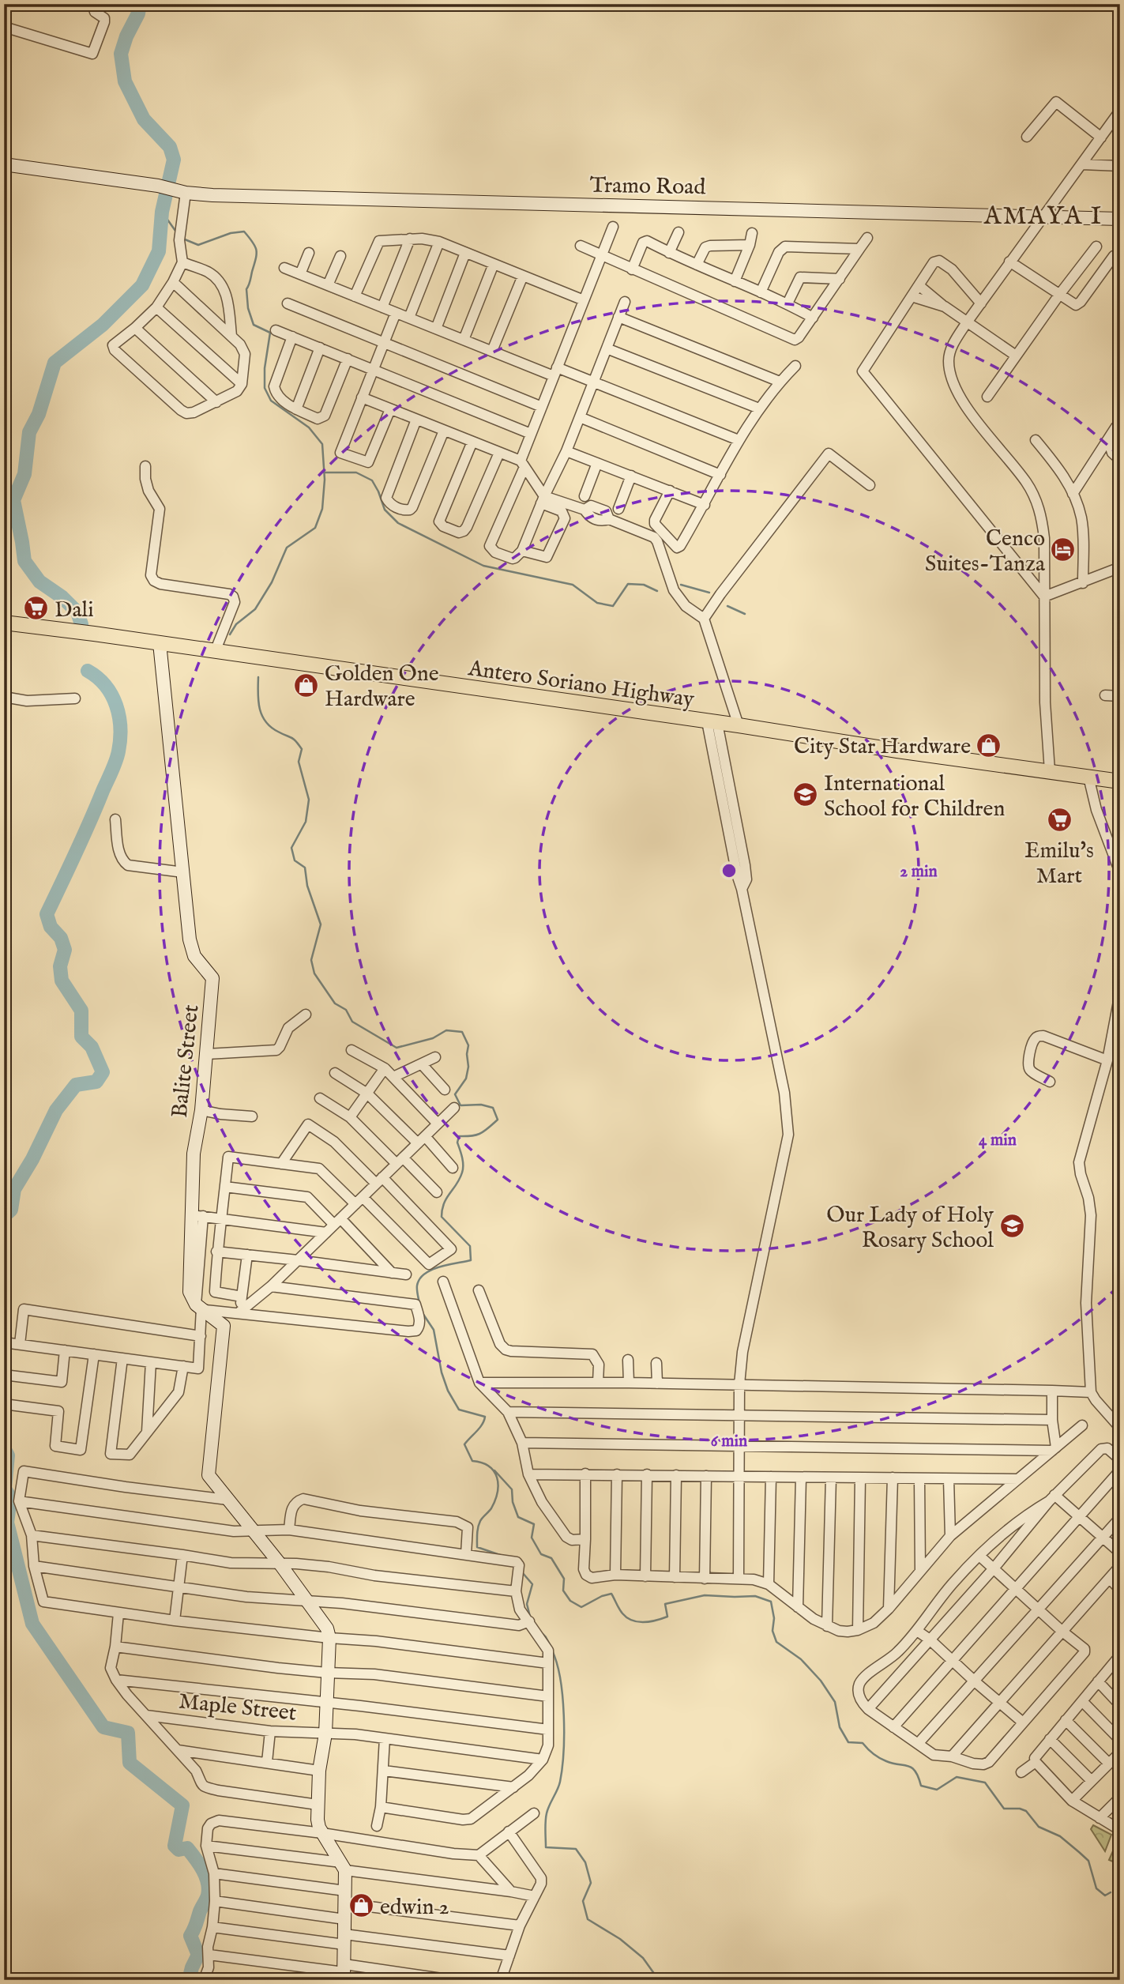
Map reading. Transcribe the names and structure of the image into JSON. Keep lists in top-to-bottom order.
{
  "streets": {
    "main road": ["Antero Soriano Highway"],
    "street": ["Tramo Road", "Balite Street", "Maple Street"]
  },
  "crossings": [
    ["Antero Soriano Highway", "Balite Street"]
  ],
  "districts": ["AMAYA I"],
  "places": {
    "hotel": ["Cenco Suites-Tanza"],
    "supermarket": ["Dali", "Emilu's Mart"],
    "shop": ["Golden One Hardware", "City Star Hardware", "edwin 2"],
    "school or university": ["International School for Children", "Our Lady of Holy Rosary School"]
  },
  "rings": ["2 min", "4 min", "6 min"]
}
